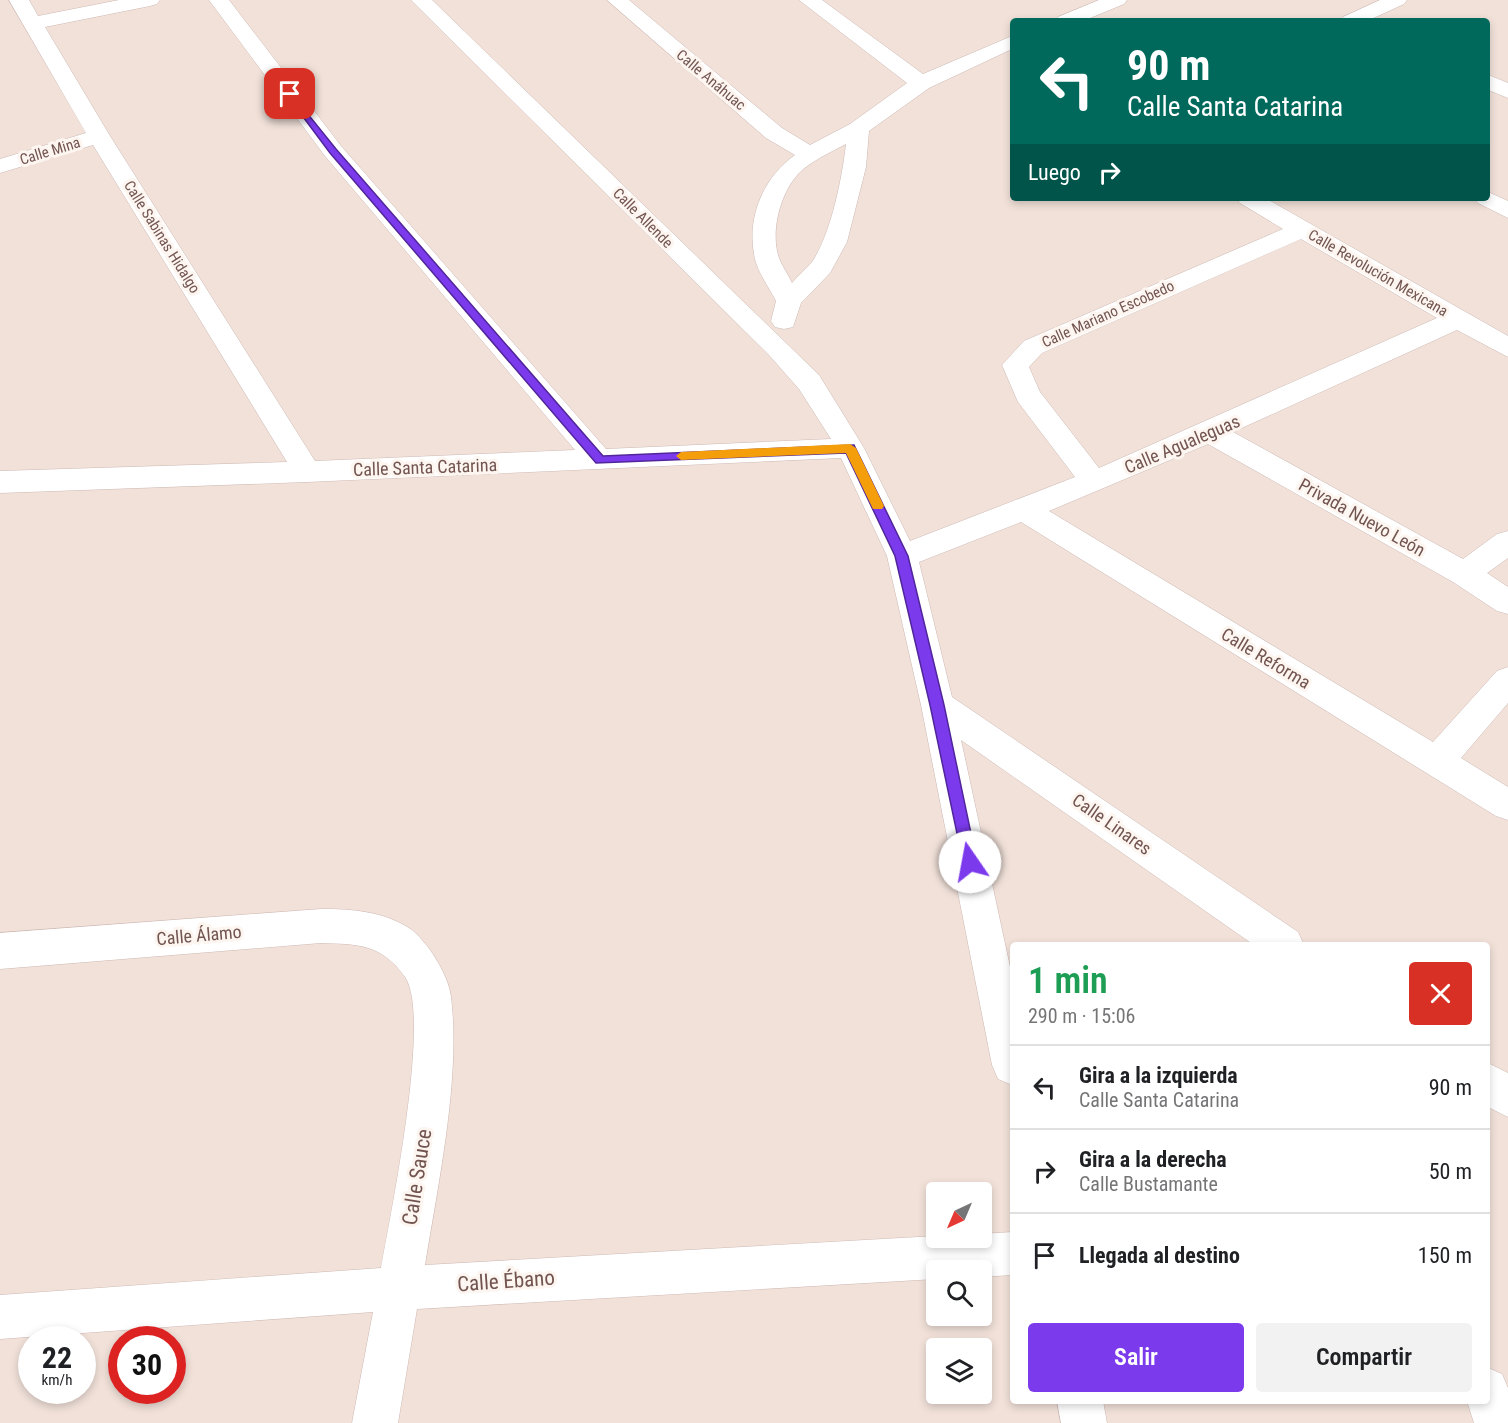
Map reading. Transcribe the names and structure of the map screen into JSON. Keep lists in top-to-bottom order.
{
  "streets": {
    "street": [
      "Calle Anáhuac",
      "Calle Mina",
      "Calle Allende",
      "Calle Sabinas Hidalgo",
      "Calle Revolución Mexicana",
      "Calle Mariano Escobedo",
      "Calle Agualeguas",
      "Calle Santa Catarina",
      "Privada Nuevo León",
      "Calle Reforma",
      "Calle Linares",
      "Calle Álamo",
      "Calle Sauce",
      "Calle Ébano"
    ]
  },
  "crossings": [
    ["Calle Mina", "Calle Sabinas Hidalgo"],
    ["Calle Allende", "Calle Agualeguas"],
    ["Calle Allende", "Calle Santa Catarina"],
    ["Calle Allende", "Calle Linares"],
    ["Calle Sabinas Hidalgo", "Calle Santa Catarina"],
    ["Calle Revolución Mexicana", "Calle Mariano Escobedo"],
    ["Calle Revolución Mexicana", "Calle Agualeguas"],
    ["Calle Mariano Escobedo", "Calle Agualeguas"],
    ["Calle Agualeguas", "Privada Nuevo León"],
    ["Calle Agualeguas", "Calle Reforma"],
    ["Calle Álamo", "Calle Sauce"],
    ["Calle Sauce", "Calle Ébano"]
  ],
  "north": "bottom left",
  "page": {
    "turn": ["90 m", "Calle Santa Catarina"],
    "then": "Luego",
    "heading": ["1 min", "290 m · 15:06"],
    "list": [
      {
        "name": "Gira a la izquierda",
        "note": "Calle Santa Catarina",
        "value": "90 m"
      },
      {
        "name": "Gira a la derecha",
        "note": "Calle Bustamante",
        "value": "50 m"
      },
      {
        "name": "Llegada al destino",
        "value": "150 m"
      }
    ],
    "buttons": ["Salir", "Compartir"],
    "speed": "22 km/h",
    "limit": "30"
  }
}
